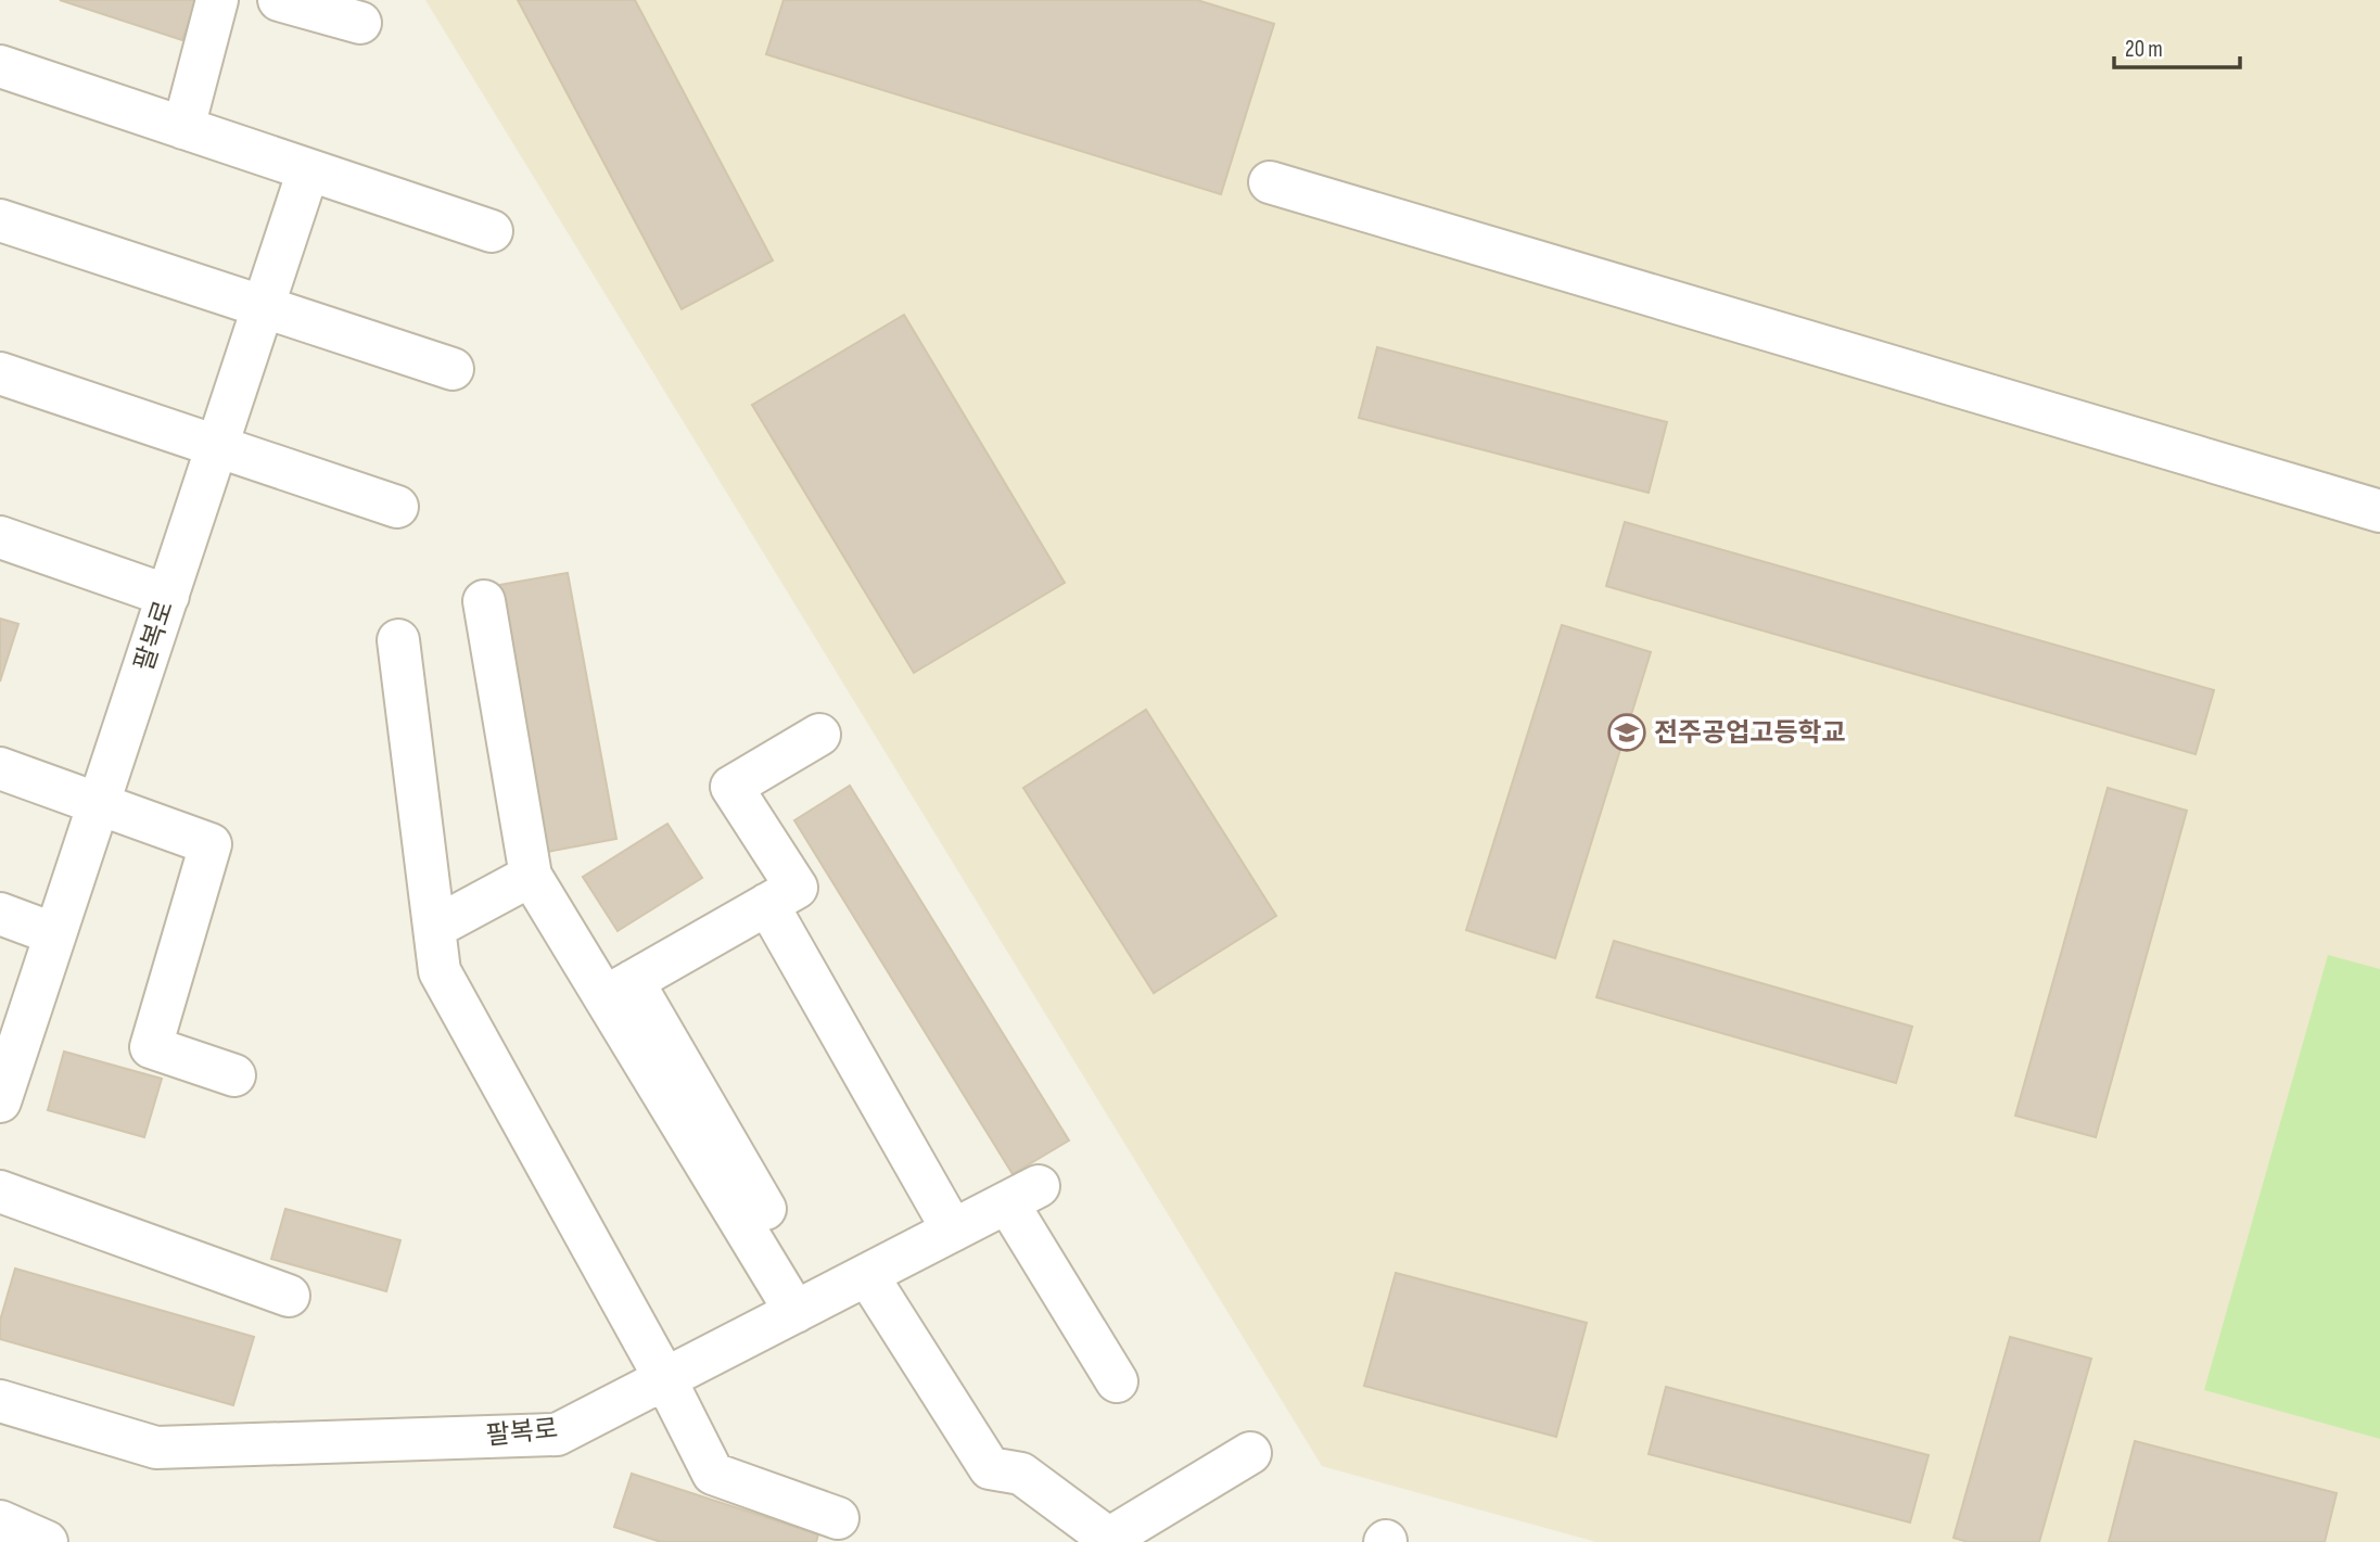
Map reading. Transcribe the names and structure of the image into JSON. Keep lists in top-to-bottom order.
{
  "streets": {
    "lane": ["팔복로"]
  },
  "places": {
    "school or university": ["전주공업고등학교"]
  },
  "scale_bar": "20 m"
}
